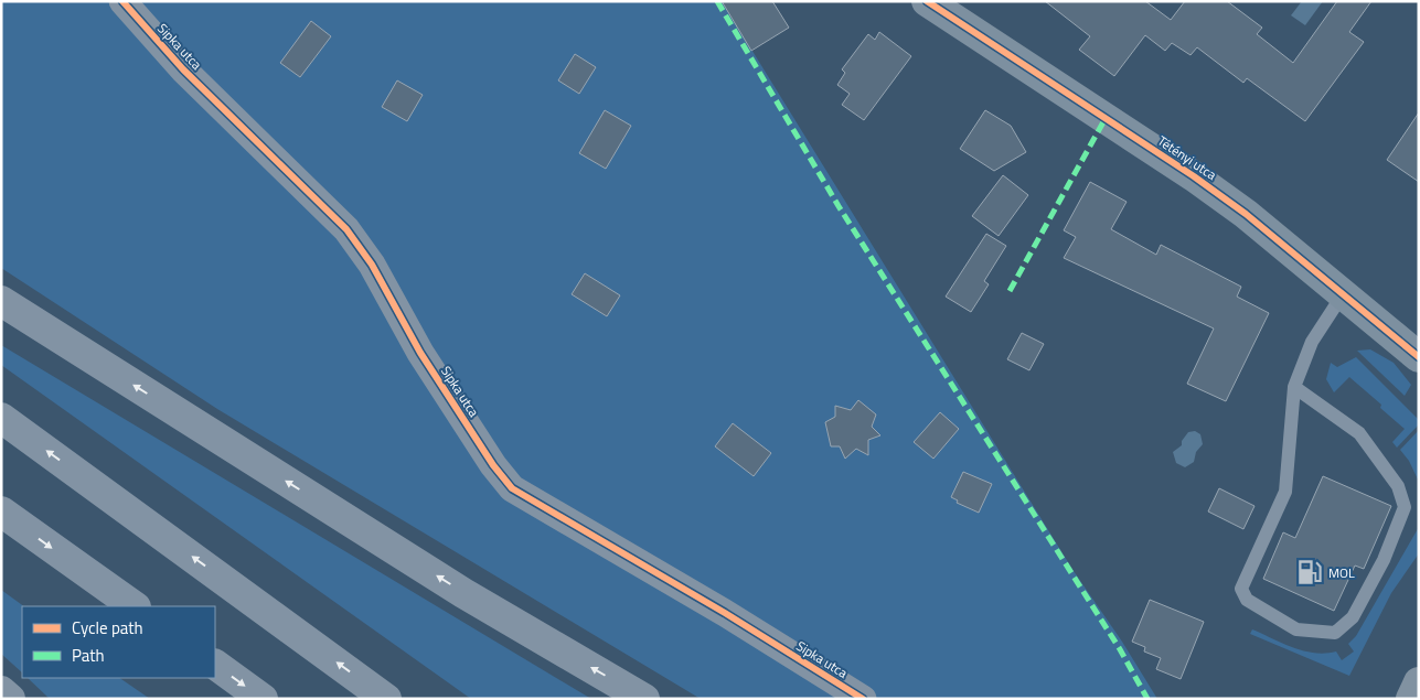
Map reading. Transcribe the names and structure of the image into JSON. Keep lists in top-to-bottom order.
{
  "streets": {
    "street": ["Sipka utca", "Tétényi utca"]
  },
  "places": {
    "fuel station": ["MOL"]
  },
  "legend": ["Cycle path", "Path"]
}
